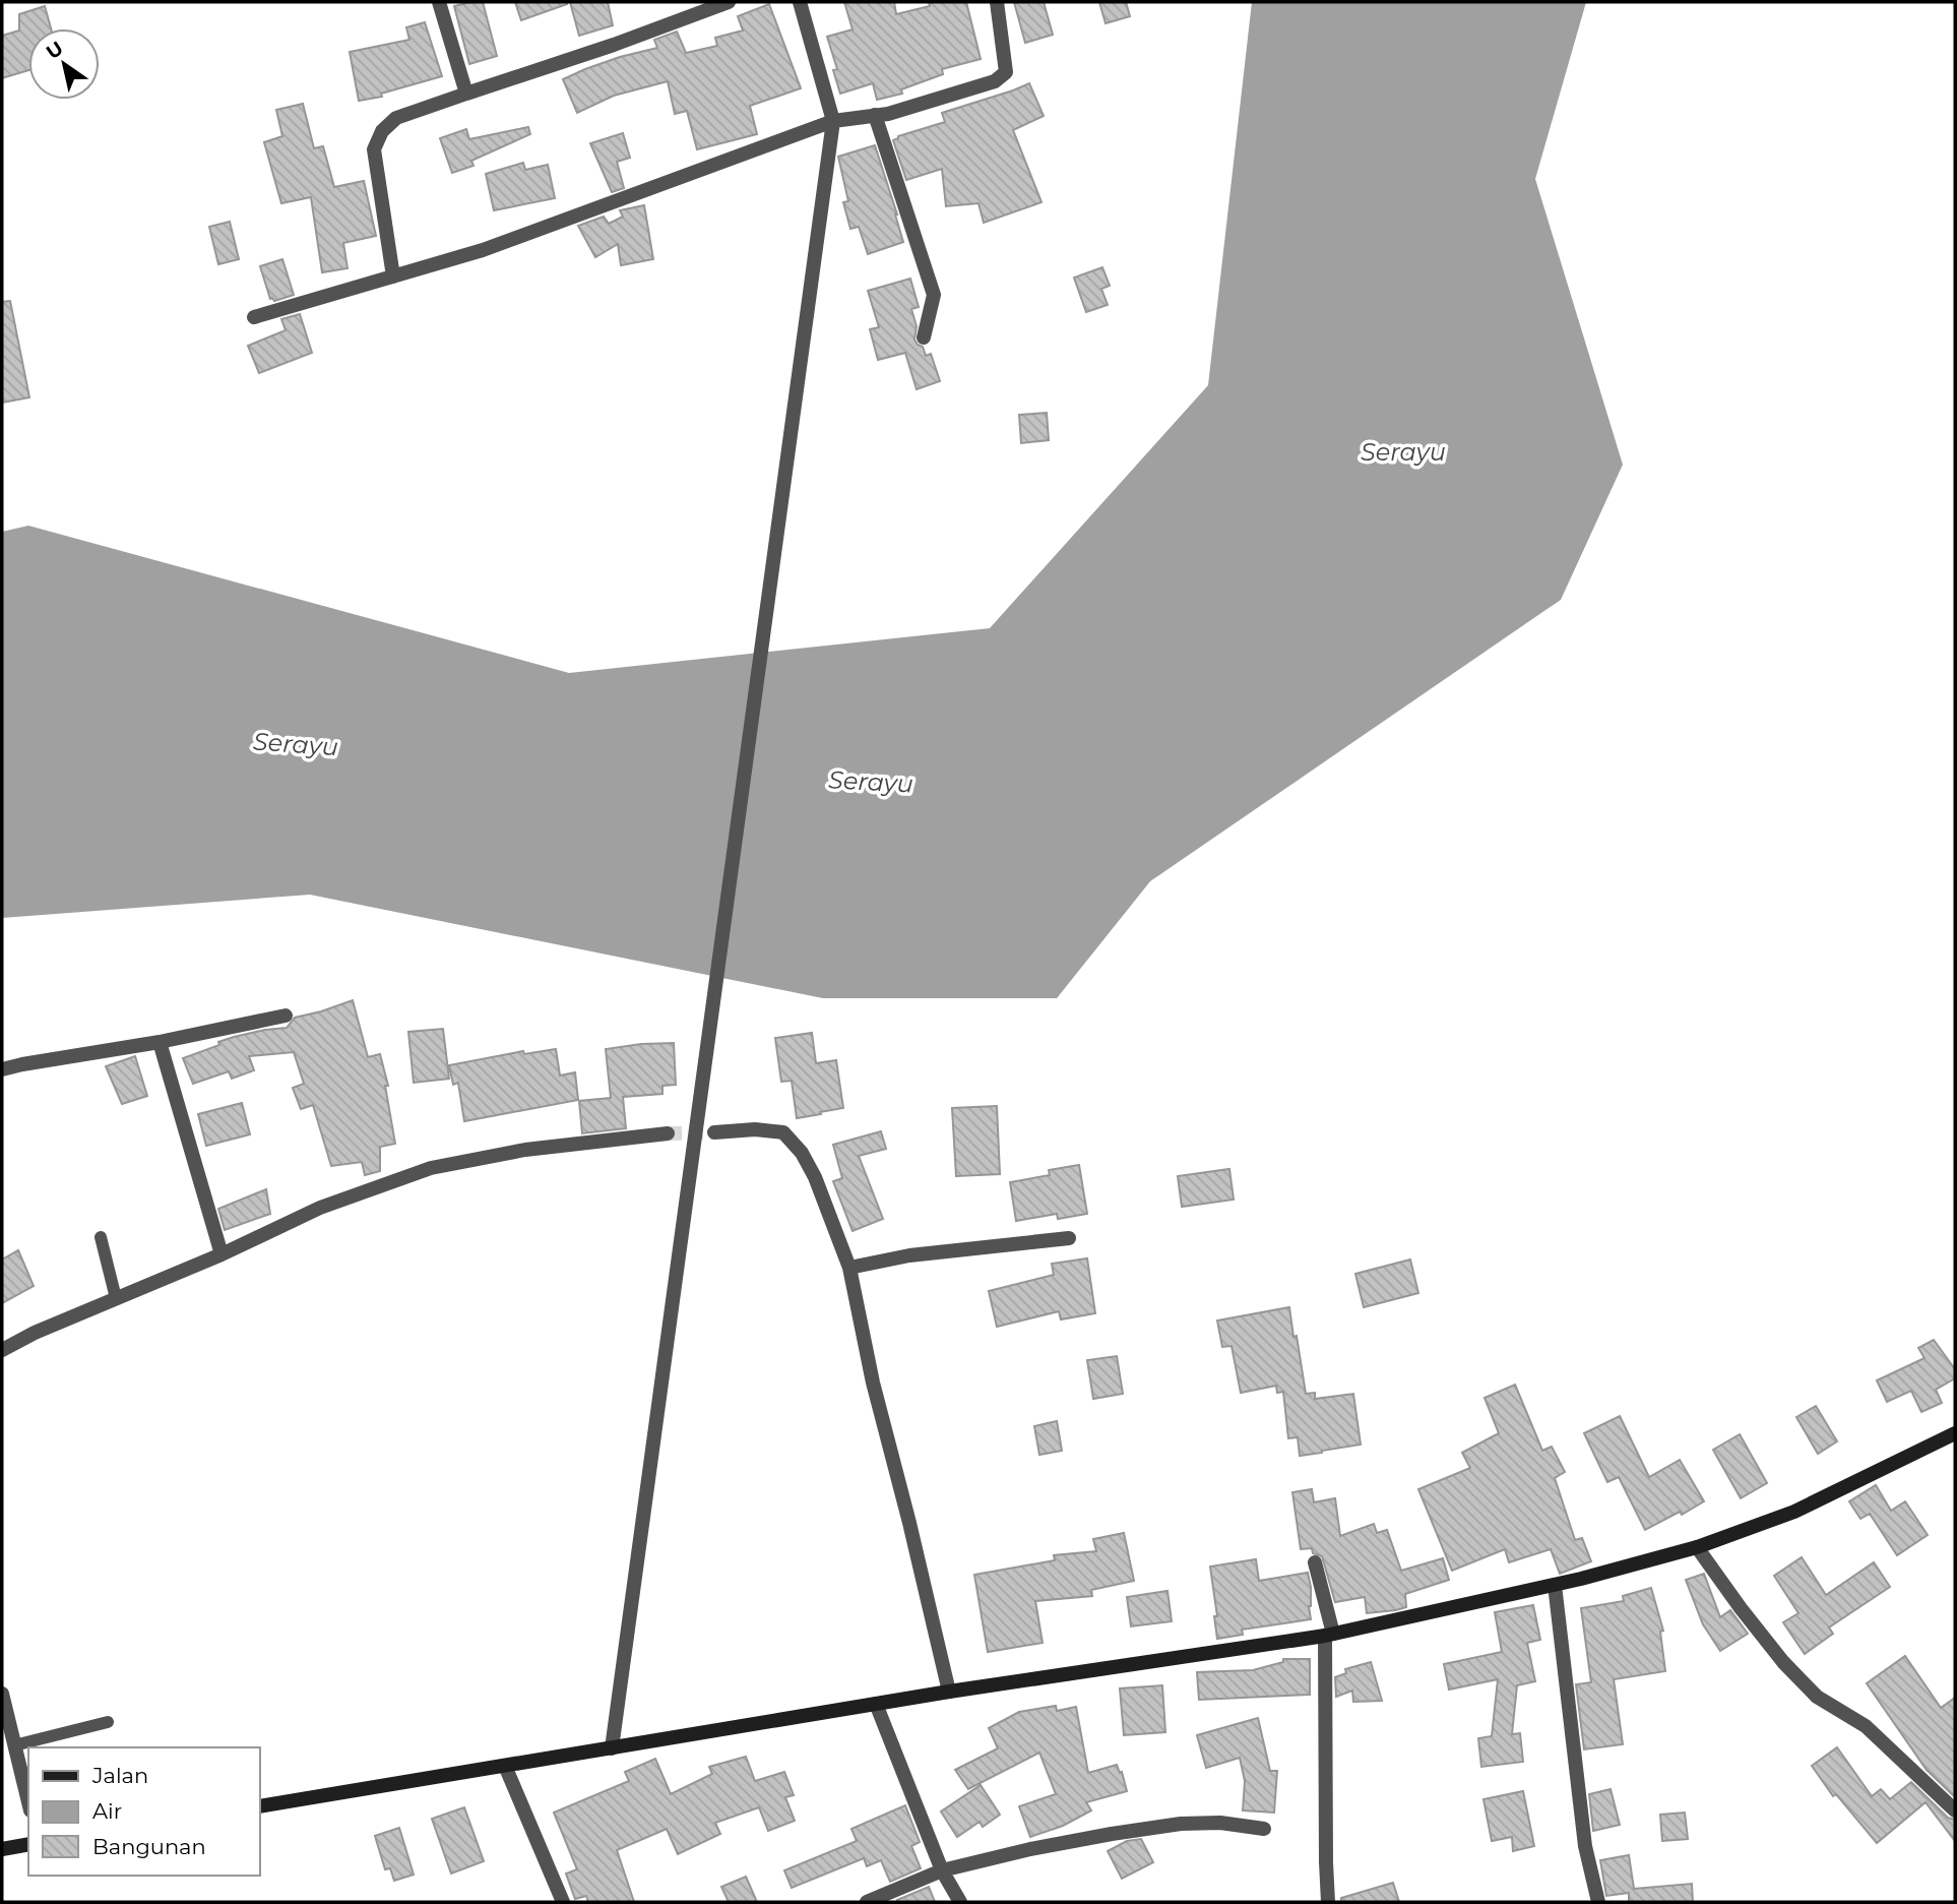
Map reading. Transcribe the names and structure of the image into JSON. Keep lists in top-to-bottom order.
{
  "water": ["Serayu"],
  "legend": ["Jalan", "Air", "Bangunan"],
  "north": "top left"
}
